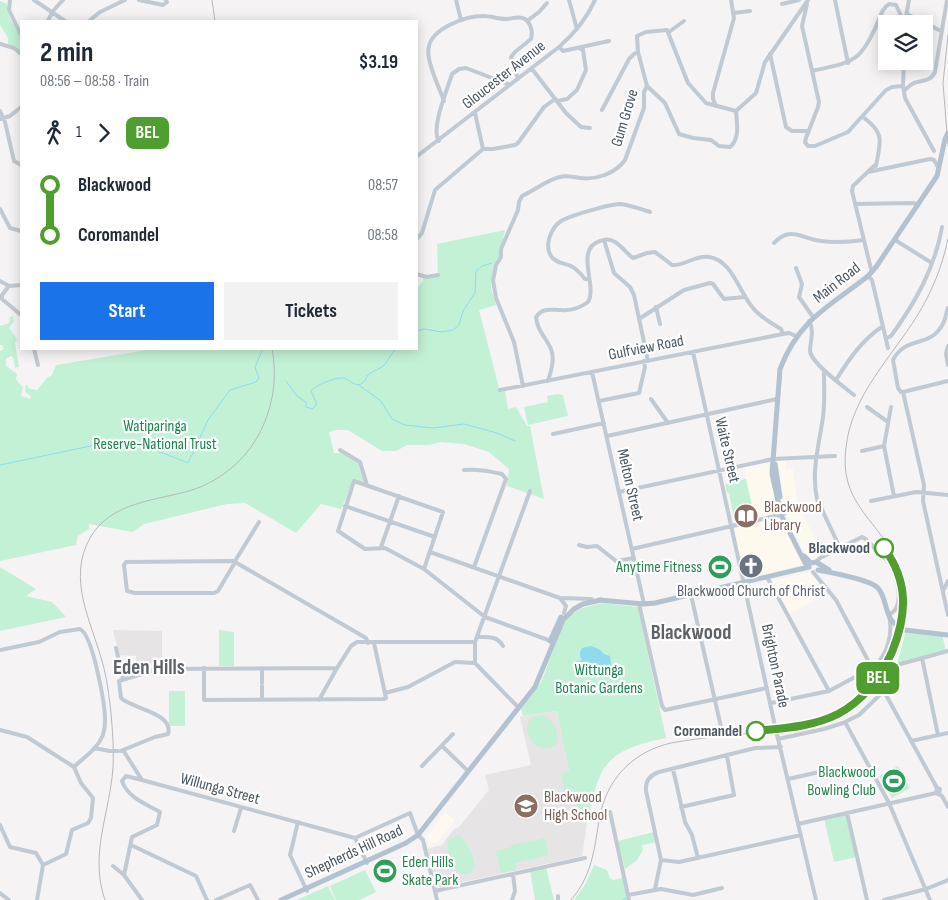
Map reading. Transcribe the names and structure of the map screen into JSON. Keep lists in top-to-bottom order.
{
  "streets": {
    "main road": ["Main Road", "Shepherds Hill Road"],
    "street": [
      "Gloucester Avenue",
      "Gum Grove",
      "Gulfview Road",
      "Waite Street",
      "Melton Street",
      "Brighton Parade",
      "Willunga Street"
    ]
  },
  "crossings": [
    ["Gum Grove", "Gulfview Road"],
    ["Main Road", "Gulfview Road"],
    ["Main Road", "Shepherds Hill Road"],
    ["Gulfview Road", "Waite Street"],
    ["Gulfview Road", "Melton Street"],
    ["Waite Street", "Brighton Parade"],
    ["Waite Street", "Shepherds Hill Road"],
    ["Melton Street", "Shepherds Hill Road"],
    ["Brighton Parade", "Shepherds Hill Road"]
  ],
  "districts": ["Blackwood", "Eden Hills"],
  "parks": ["Watiparinga Reserve-National Trust", "Wittunga Botanic Gardens"],
  "places": {
    "library": ["Blackwood Library"],
    "other": ["Blackwood", "Coromandel"],
    "church": ["Blackwood Church of Christ"],
    "sports": ["Anytime Fitness", "Blackwood Bowling Club", "Eden Hills Skate Park"],
    "school or university": ["Blackwood High School"]
  },
  "page": {
    "on_map": "BEL",
    "heading": ["2 min", "08:56 – 08:58 · Train", "$3.19"],
    "legs": ["1", "BEL"],
    "list": [
      {
        "name": "Blackwood",
        "value": "08:57"
      },
      {
        "name": "Coromandel",
        "value": "08:58"
      }
    ],
    "buttons": ["Start", "Tickets"]
  }
}
